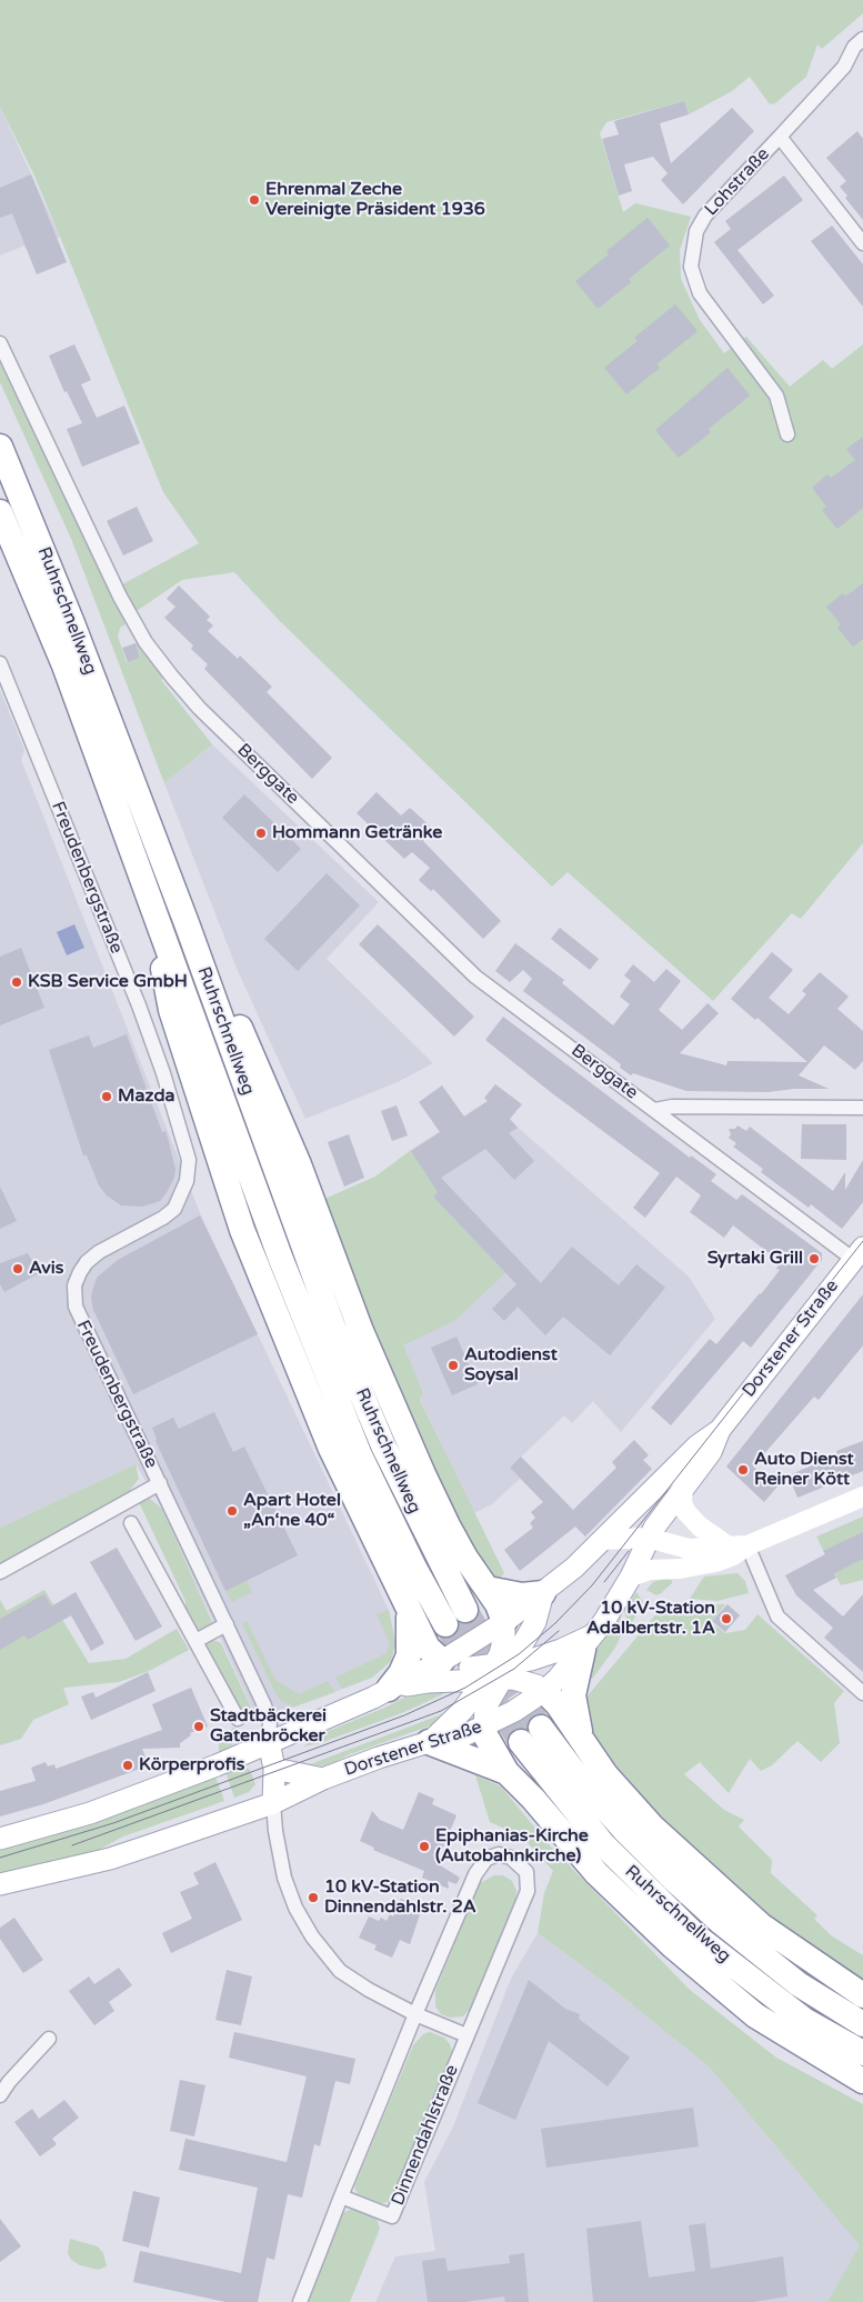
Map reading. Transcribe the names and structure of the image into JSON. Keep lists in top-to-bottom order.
{
  "streets": {
    "highway": ["Ruhrschnellweg"],
    "main road": ["Dorstener Straße"],
    "street": [
      "Lohstraße",
      "Berggate",
      "Freudenbergstraße",
      "Dinnendahlstraße"
    ]
  },
  "crossings": [
    ["Berggate", "Dorstener Straße"],
    ["Freudenbergstraße", "Dorstener Straße"]
  ],
  "places": [
    "Ehrenmal Zeche Vereinigte Präsident 1936",
    "Hommann Getränke",
    "KSB Service GmbH",
    "Mazda",
    "Syrtaki Grill",
    "Avis",
    "Autodienst Soysal",
    "Auto Dienst Reiner Kött",
    "Apart Hotel „An‘ne 40“",
    "10 kV-Station Adalbertstr. 1A",
    "Stadtbäckerei Gatenbröcker",
    "Körperprofis",
    "Epiphanias-Kirche (Autobahnkirche)",
    "10 kV-Station Dinnendahlstr. 2A"
  ]
}
